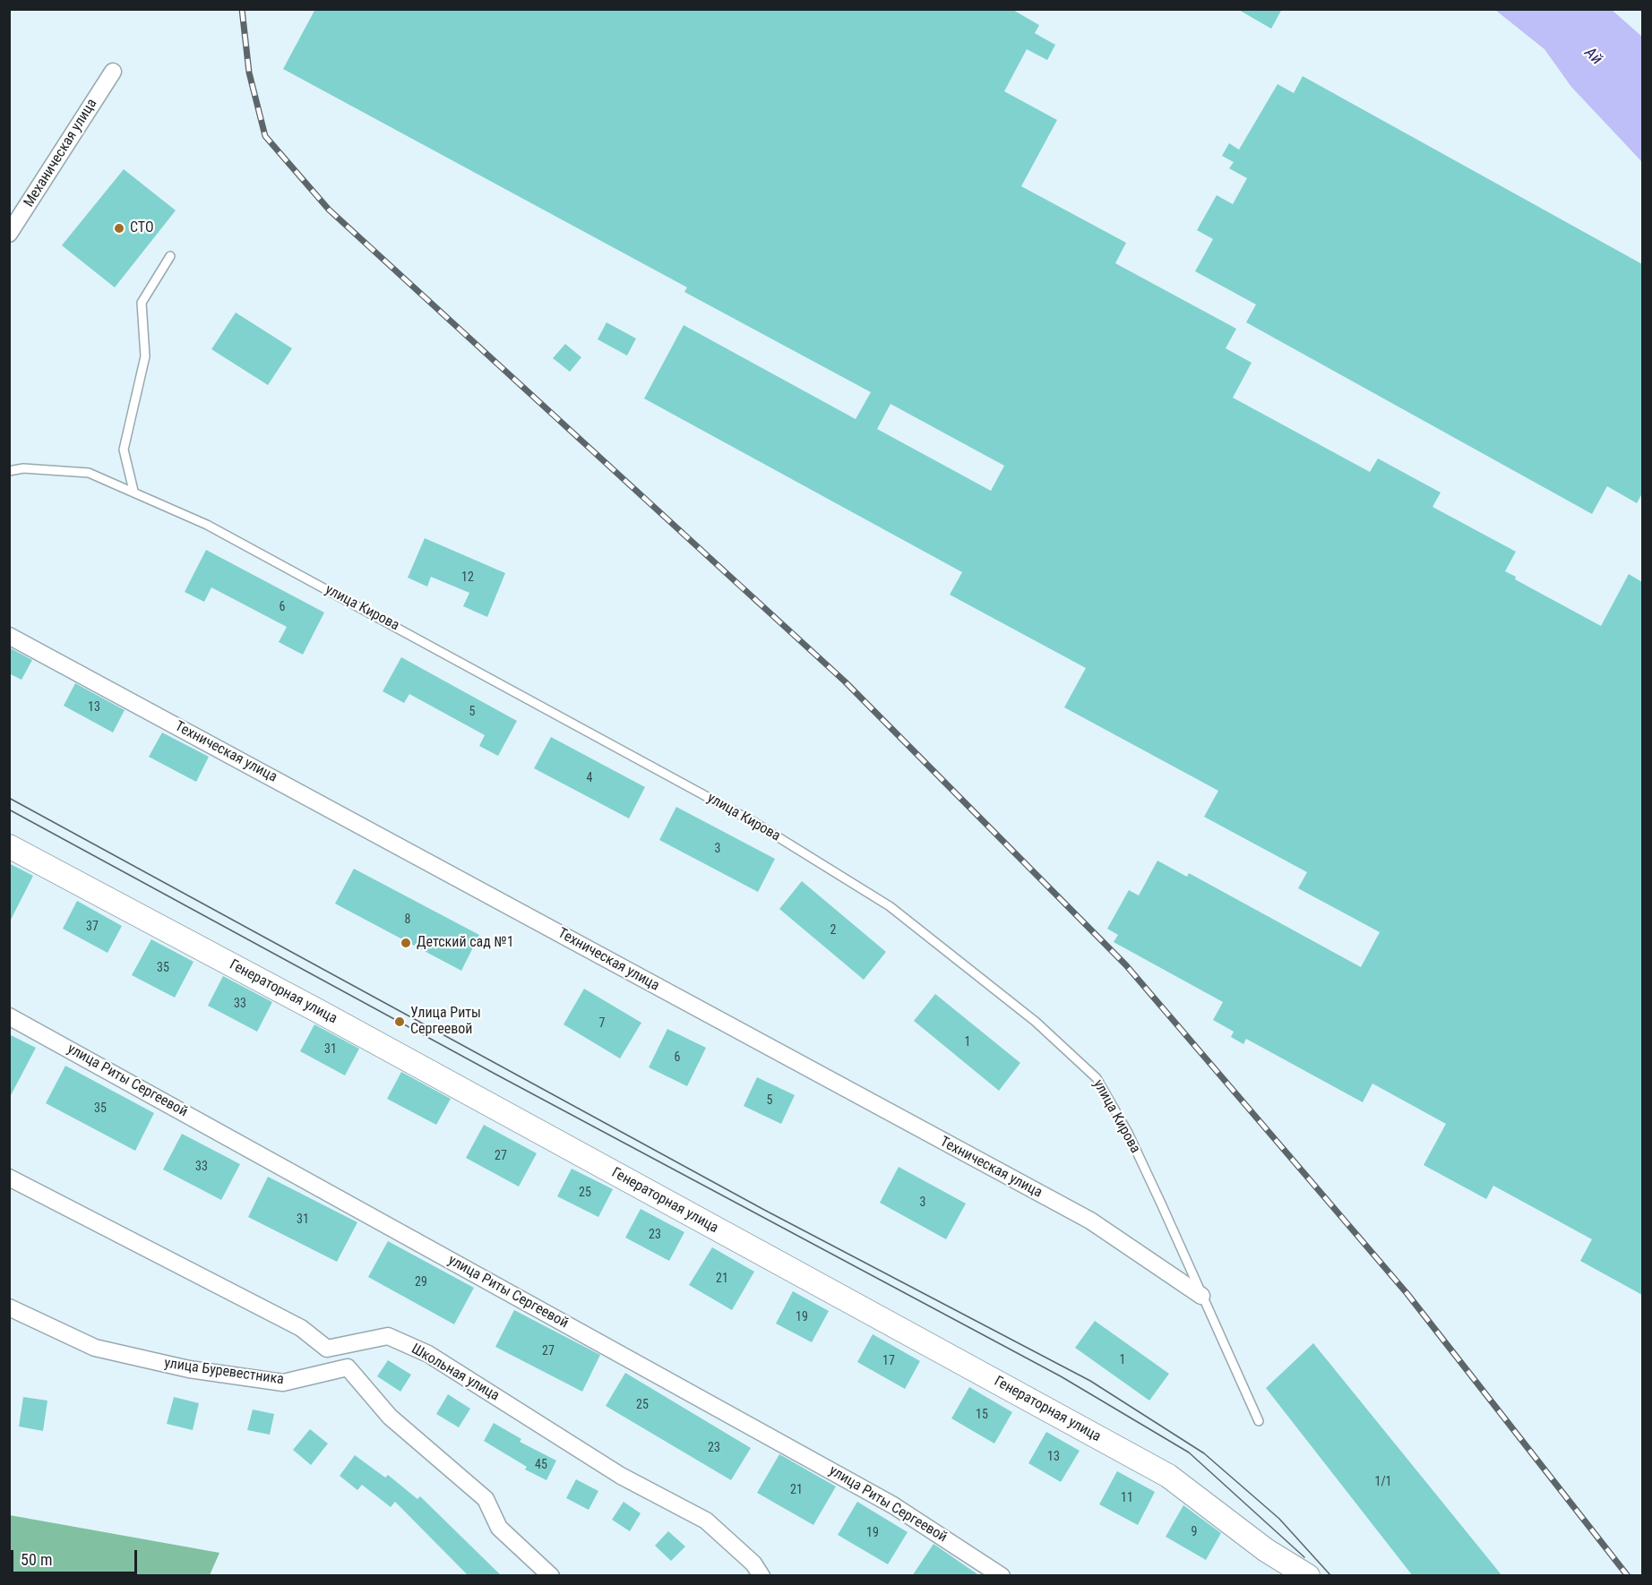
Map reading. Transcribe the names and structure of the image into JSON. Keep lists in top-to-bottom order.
{
  "streets": {
    "main road": ["Генераторная улица"],
    "street": [
      "Механическая улица",
      "Техническая улица",
      "улица Риты Сергеевой",
      "улица Буревестника",
      "Школьная улица"
    ],
    "lane": ["улица Кирова"]
  },
  "crossings": [
    ["улица Кирова", "Техническая улица"]
  ],
  "water": ["Ай"],
  "places": ["СТО", "Детский сад №1", "Улица Риты Сергеевой"],
  "house_numbers": [
    "12",
    "6",
    "13",
    "5",
    "4",
    "3",
    "8",
    "37",
    "2",
    "35",
    "33",
    "7",
    "1",
    "31",
    "6",
    "5",
    "35",
    "27",
    "33",
    "25",
    "3",
    "31",
    "23",
    "21",
    "29",
    "19",
    "27",
    "1",
    "17",
    "25",
    "15",
    "23",
    "13",
    "45",
    "1/1",
    "21",
    "11",
    "9",
    "19"
  ],
  "scale_bar": "50 m"
}
